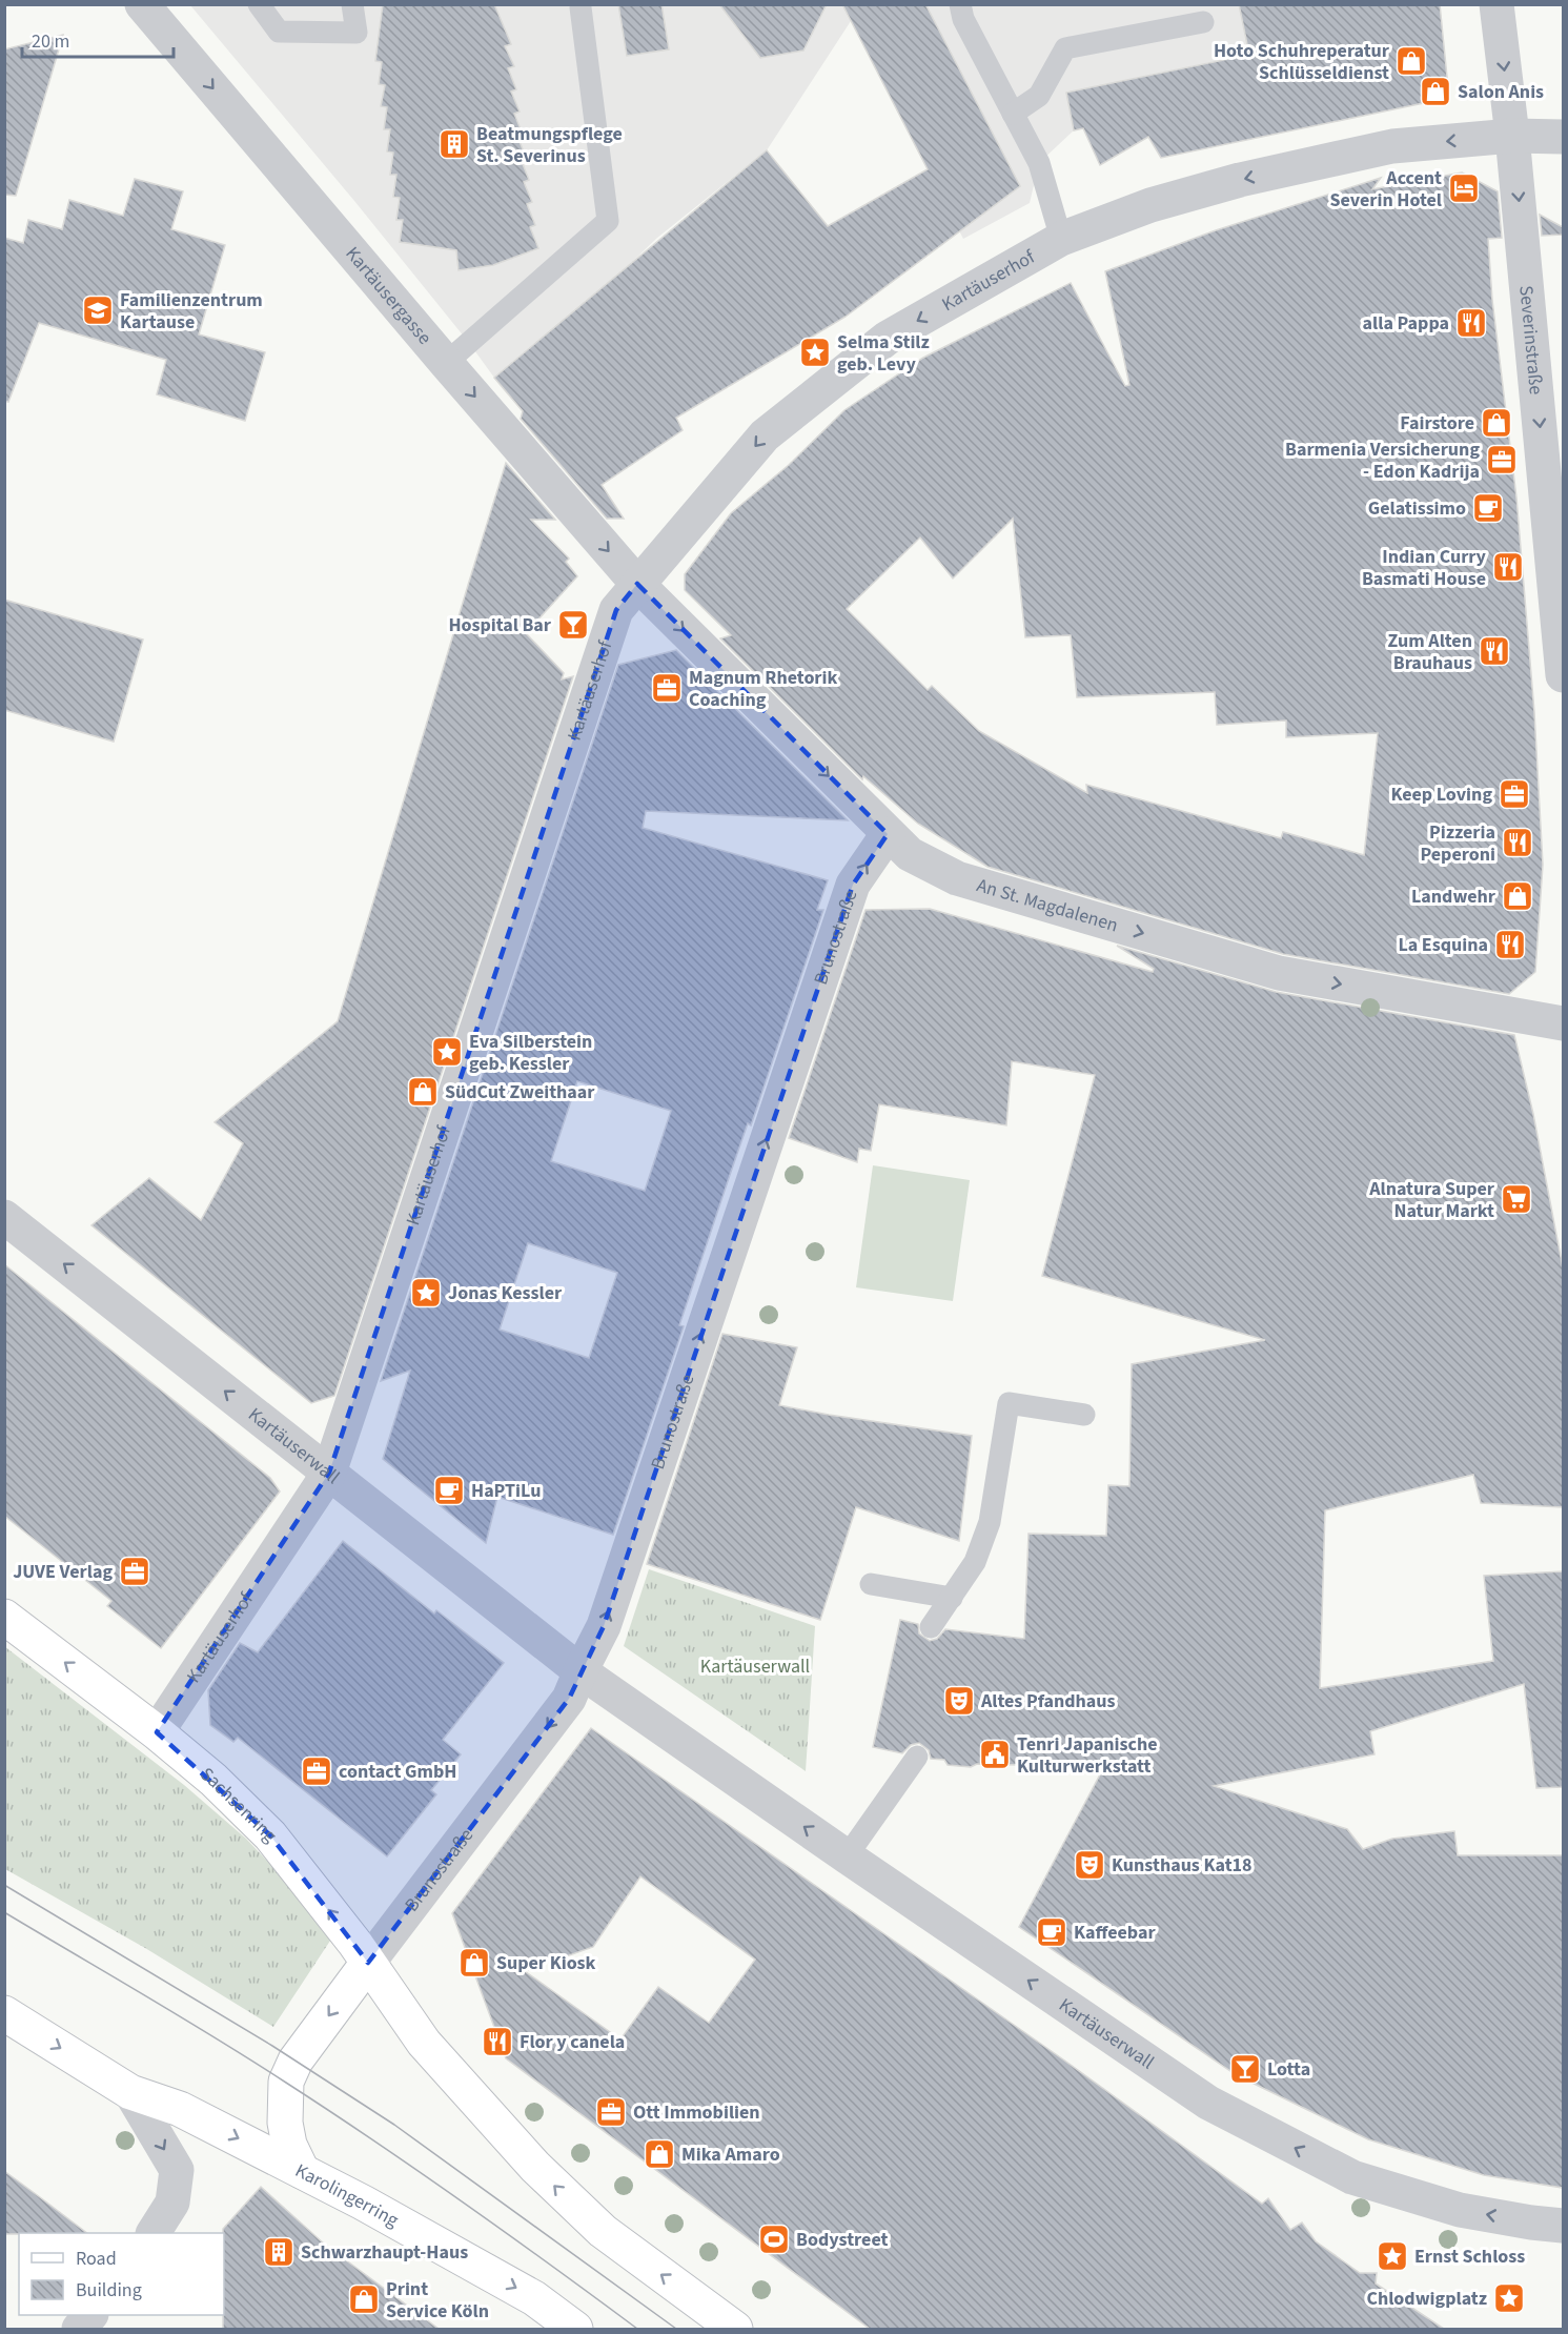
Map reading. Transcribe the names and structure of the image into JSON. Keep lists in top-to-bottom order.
{
  "streets": {
    "main road": ["Sachsenring", "Karolingerring"],
    "street": [
      "Kartäuserhof",
      "Kartäusergasse",
      "Severinstraße",
      "An St. Magdalenen",
      "Brunostraße",
      "Kartäuserwall"
    ]
  },
  "crossings": [
    ["Kartäuserhof", "Kartäusergasse"],
    ["Kartäuserhof", "Severinstraße"],
    ["Kartäuserhof", "An St. Magdalenen"],
    ["Kartäuserhof", "Kartäuserwall"],
    ["Kartäuserhof", "Sachsenring"],
    ["Kartäusergasse", "An St. Magdalenen"],
    ["An St. Magdalenen", "Brunostraße"],
    ["Brunostraße", "Kartäuserwall"],
    ["Brunostraße", "Sachsenring"]
  ],
  "one_way": [
    "Kartäuserhof",
    "Kartäusergasse",
    "Severinstraße",
    "An St. Magdalenen",
    "Kartäuserwall",
    "Sachsenring",
    "Karolingerring"
  ],
  "parks": ["Kartäuserwall"],
  "places": {
    "shop": [
      "Hoto Schuhreperatur Schlüsseldienst",
      "Salon Anis",
      "Fairstore",
      "Landwehr",
      "SüdCut Zweithaar",
      "Super Kiosk",
      "Mika Amaro",
      "Print Service Köln"
    ],
    "building": ["Beatmungspflege St. Severinus", "Schwarzhaupt-Haus"],
    "hotel": ["Accent Severin Hotel"],
    "school or university": ["Familienzentrum Kartause"],
    "restaurant": [
      "alla Pappa",
      "Indian Curry Basmati House",
      "Zum Alten Brauhaus",
      "Pizzeria Peperoni",
      "La Esquina",
      "Flor y canela"
    ],
    "place": [
      "Selma Stilz geb. Levy",
      "Eva Silberstein geb. Kessler",
      "Jonas Kessler",
      "Ernst Schloss",
      "Chlodwigplatz"
    ],
    "office": [
      "Barmenia Versicherung - Edon Kadrija",
      "Magnum Rhetorik Coaching",
      "Keep Loving",
      "JUVE Verlag",
      "contact GmbH",
      "Ott Immobilien"
    ],
    "cafe": ["Gelatissimo", "HaPTiLu", "Kaffeebar"],
    "bar": ["Hospital Bar", "Lotta"],
    "supermarket": ["Alnatura Super Natur Markt"],
    "theatre": ["Altes Pfandhaus", "Kunsthaus Kat18"],
    "public building": ["Tenri Japanische Kulturwerkstatt"],
    "sports": ["Bodystreet"]
  },
  "legend": ["Road", "Building"],
  "scale_bar": "20 m"
}
